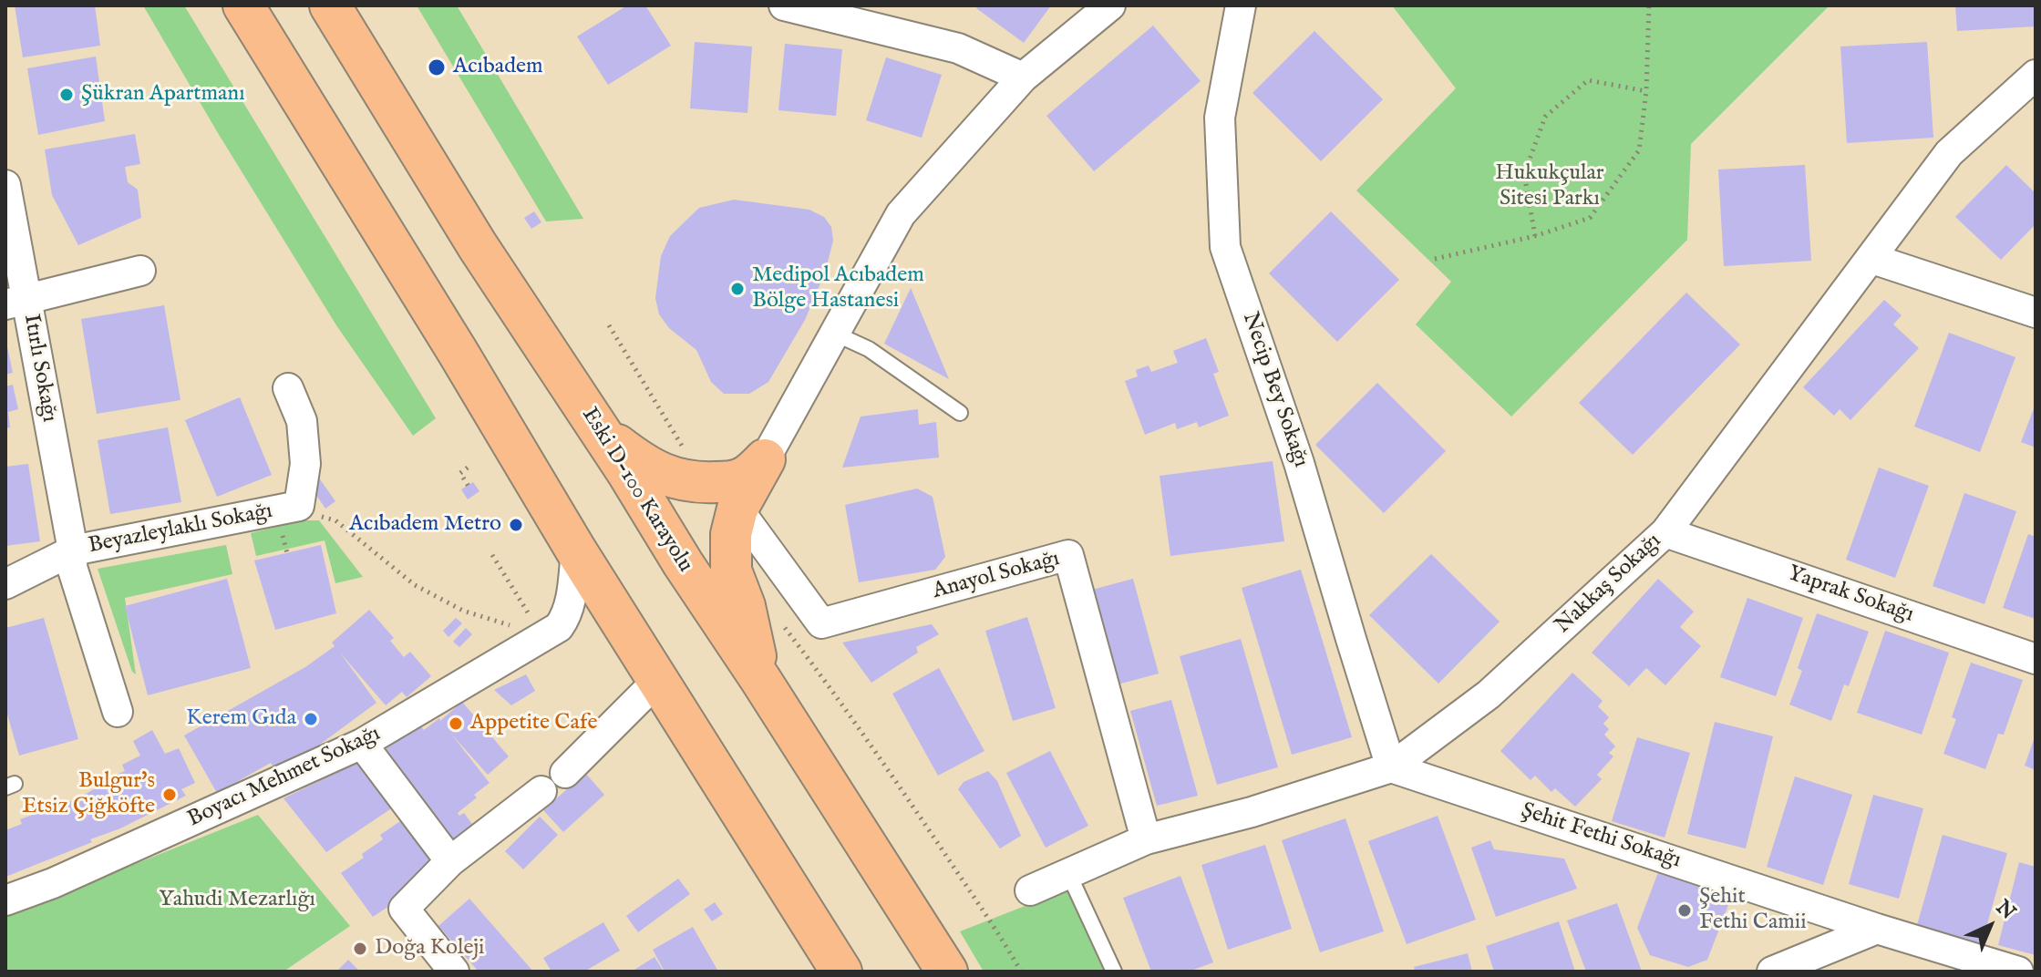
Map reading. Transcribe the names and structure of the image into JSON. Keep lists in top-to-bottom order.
{
  "streets": {
    "highway": ["Eski D-100 Karayolu"],
    "street": [
      "Itırlı Sokağı",
      "Necip Bey Sokağı",
      "Beyazleylaklı Sokağı",
      "Anayol Sokağı",
      "Nakkaş Sokağı",
      "Yaprak Sokağı",
      "Boyacı Mehmet Sokağı",
      "Şehit Fethi Sokağı"
    ]
  },
  "crossings": [
    ["Itırlı Sokağı", "Beyazleylaklı Sokağı"],
    ["Necip Bey Sokağı", "Nakkaş Sokağı"],
    ["Necip Bey Sokağı", "Şehit Fethi Sokağı"],
    ["Anayol Sokağı", "Nakkaş Sokağı"],
    ["Nakkaş Sokağı", "Yaprak Sokağı"],
    ["Nakkaş Sokağı", "Şehit Fethi Sokağı"]
  ],
  "parks": ["Hukukçular Sitesi Parkı", "Yahudi Mezarlığı"],
  "places": [
    "Acıbadem",
    "Şükran Apartmanı",
    "Medipol Acıbadem Bölge Hastanesi",
    "Acıbadem Metro",
    "Kerem Gıda",
    "Appetite Cafe",
    "Bulgur's Etsiz Çiğköfte",
    "Şehit Fethi Camii",
    "Doğa Koleji"
  ],
  "north": "top right"
}
